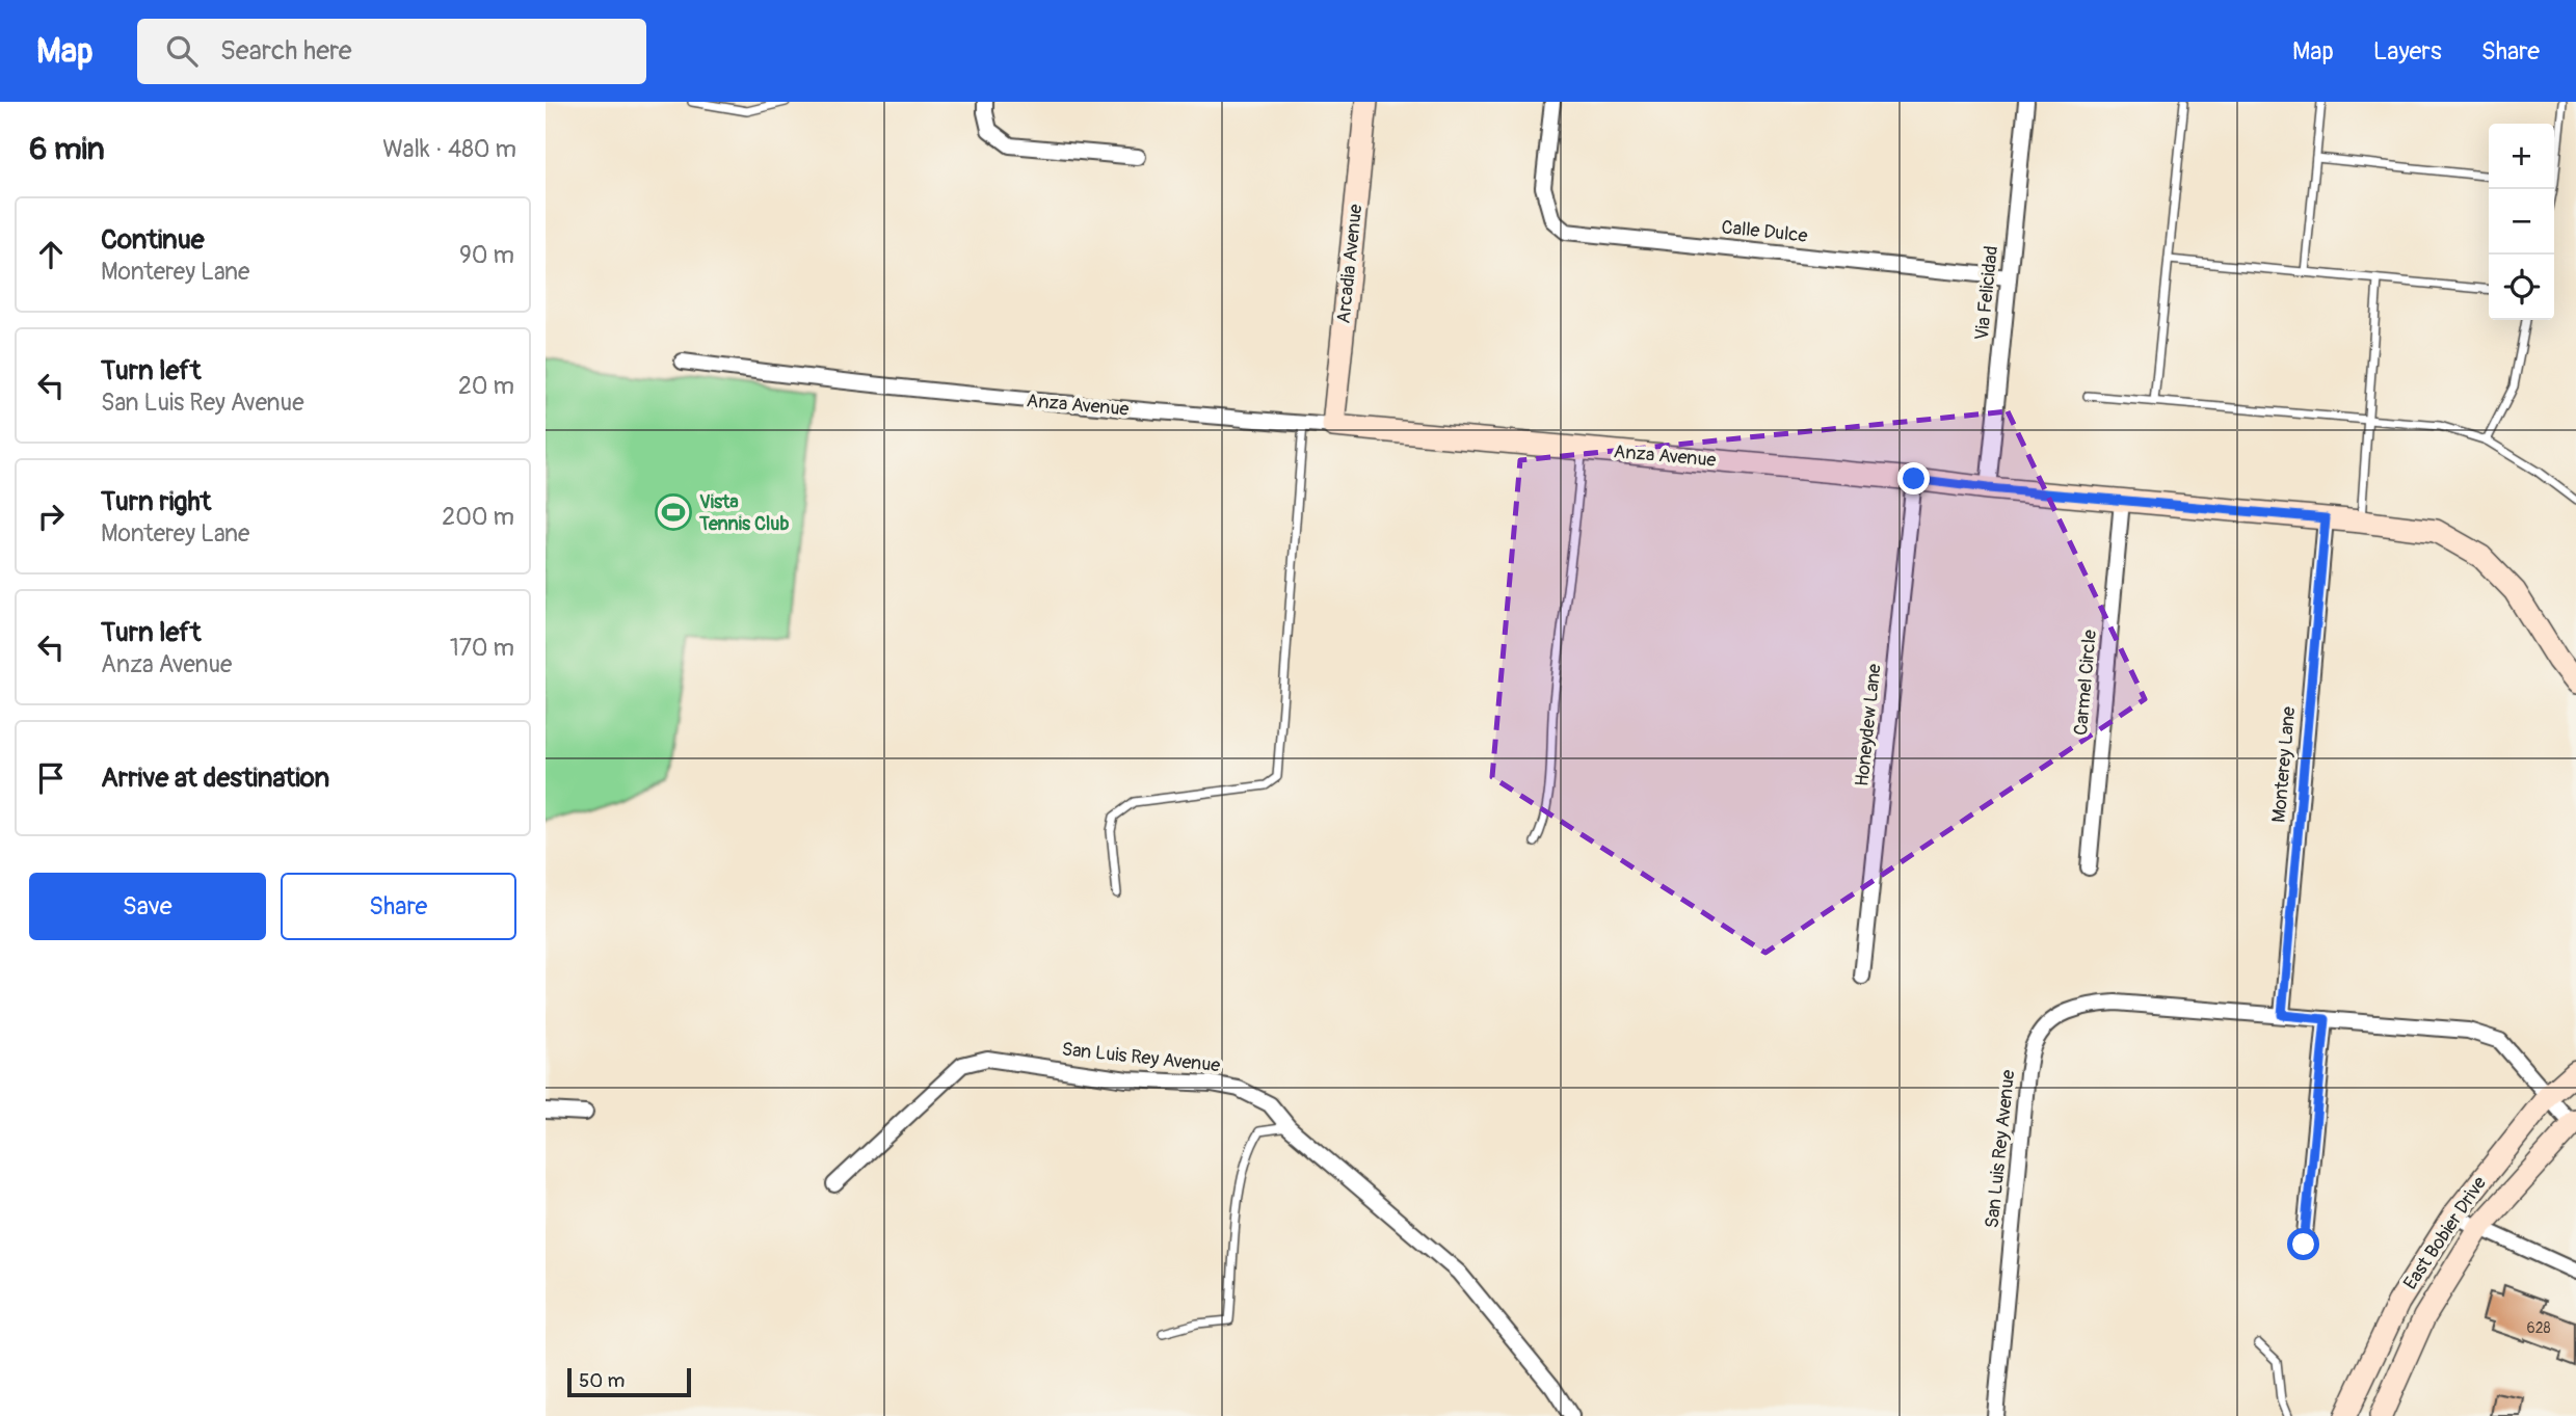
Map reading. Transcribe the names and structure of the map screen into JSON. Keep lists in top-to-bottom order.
{
  "streets": {
    "street": [
      "Calle Dulce",
      "Arcadia Avenue",
      "Via Felicidad",
      "Anza Avenue",
      "Carmel Circle",
      "Honeydew Lane",
      "Monterey Lane",
      "San Luis Rey Avenue",
      "East Bobier Drive"
    ]
  },
  "crossings": [
    ["Calle Dulce", "Via Felicidad"],
    ["Arcadia Avenue", "Anza Avenue"],
    ["Via Felicidad", "Anza Avenue"],
    ["Anza Avenue", "Carmel Circle"],
    ["Anza Avenue", "Honeydew Lane"],
    ["Anza Avenue", "Monterey Lane"],
    ["Monterey Lane", "San Luis Rey Avenue"],
    ["San Luis Rey Avenue", "East Bobier Drive"]
  ],
  "places": {
    "sports": ["Vista Tennis Club"]
  },
  "house_numbers": ["628"],
  "scale_bar": "50 m",
  "page": {
    "header": "Map",
    "search": "Search here",
    "nav": ["Map", "Layers", "Share"],
    "heading": ["6 min", "Walk · 480 m"],
    "map_buttons": ["+", "−"],
    "list": [
      ["Continue", "Monterey Lane", "90 m"],
      ["Turn left", "San Luis Rey Avenue", "20 m"],
      ["Turn right", "Monterey Lane", "200 m"],
      ["Turn left", "Anza Avenue", "170 m"],
      "Arrive at destination"
    ],
    "buttons": ["Save", "Share"],
    "scale": "50 m"
  }
}
